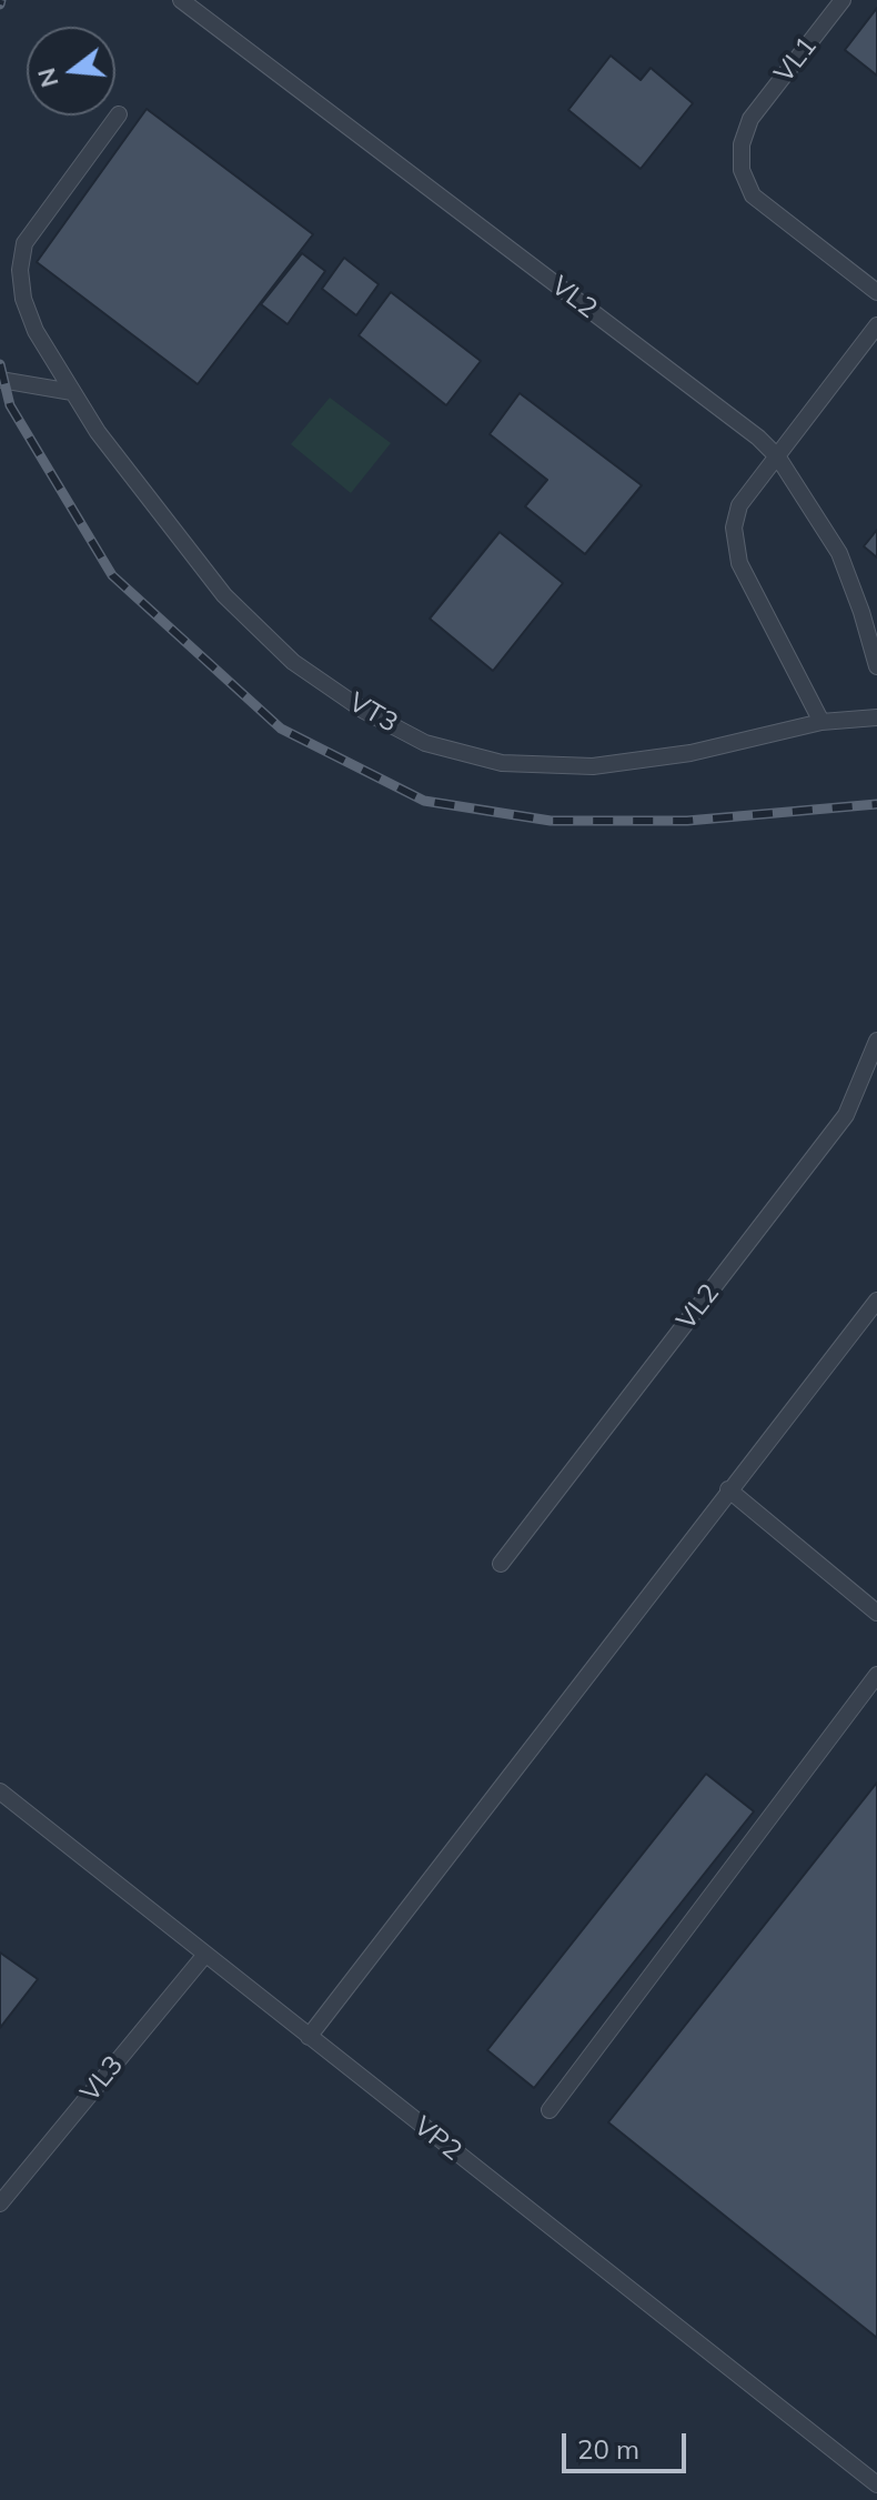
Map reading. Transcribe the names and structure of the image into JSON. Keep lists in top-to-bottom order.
{
  "streets": {
    "lane": [
      "VL1",
      "VL2",
      "VT3",
      "VL3",
      "VP2"
    ]
  },
  "crossings": [
    ["VL3", "VP2"]
  ],
  "scale_bar": "20 m",
  "north": "left"
}
